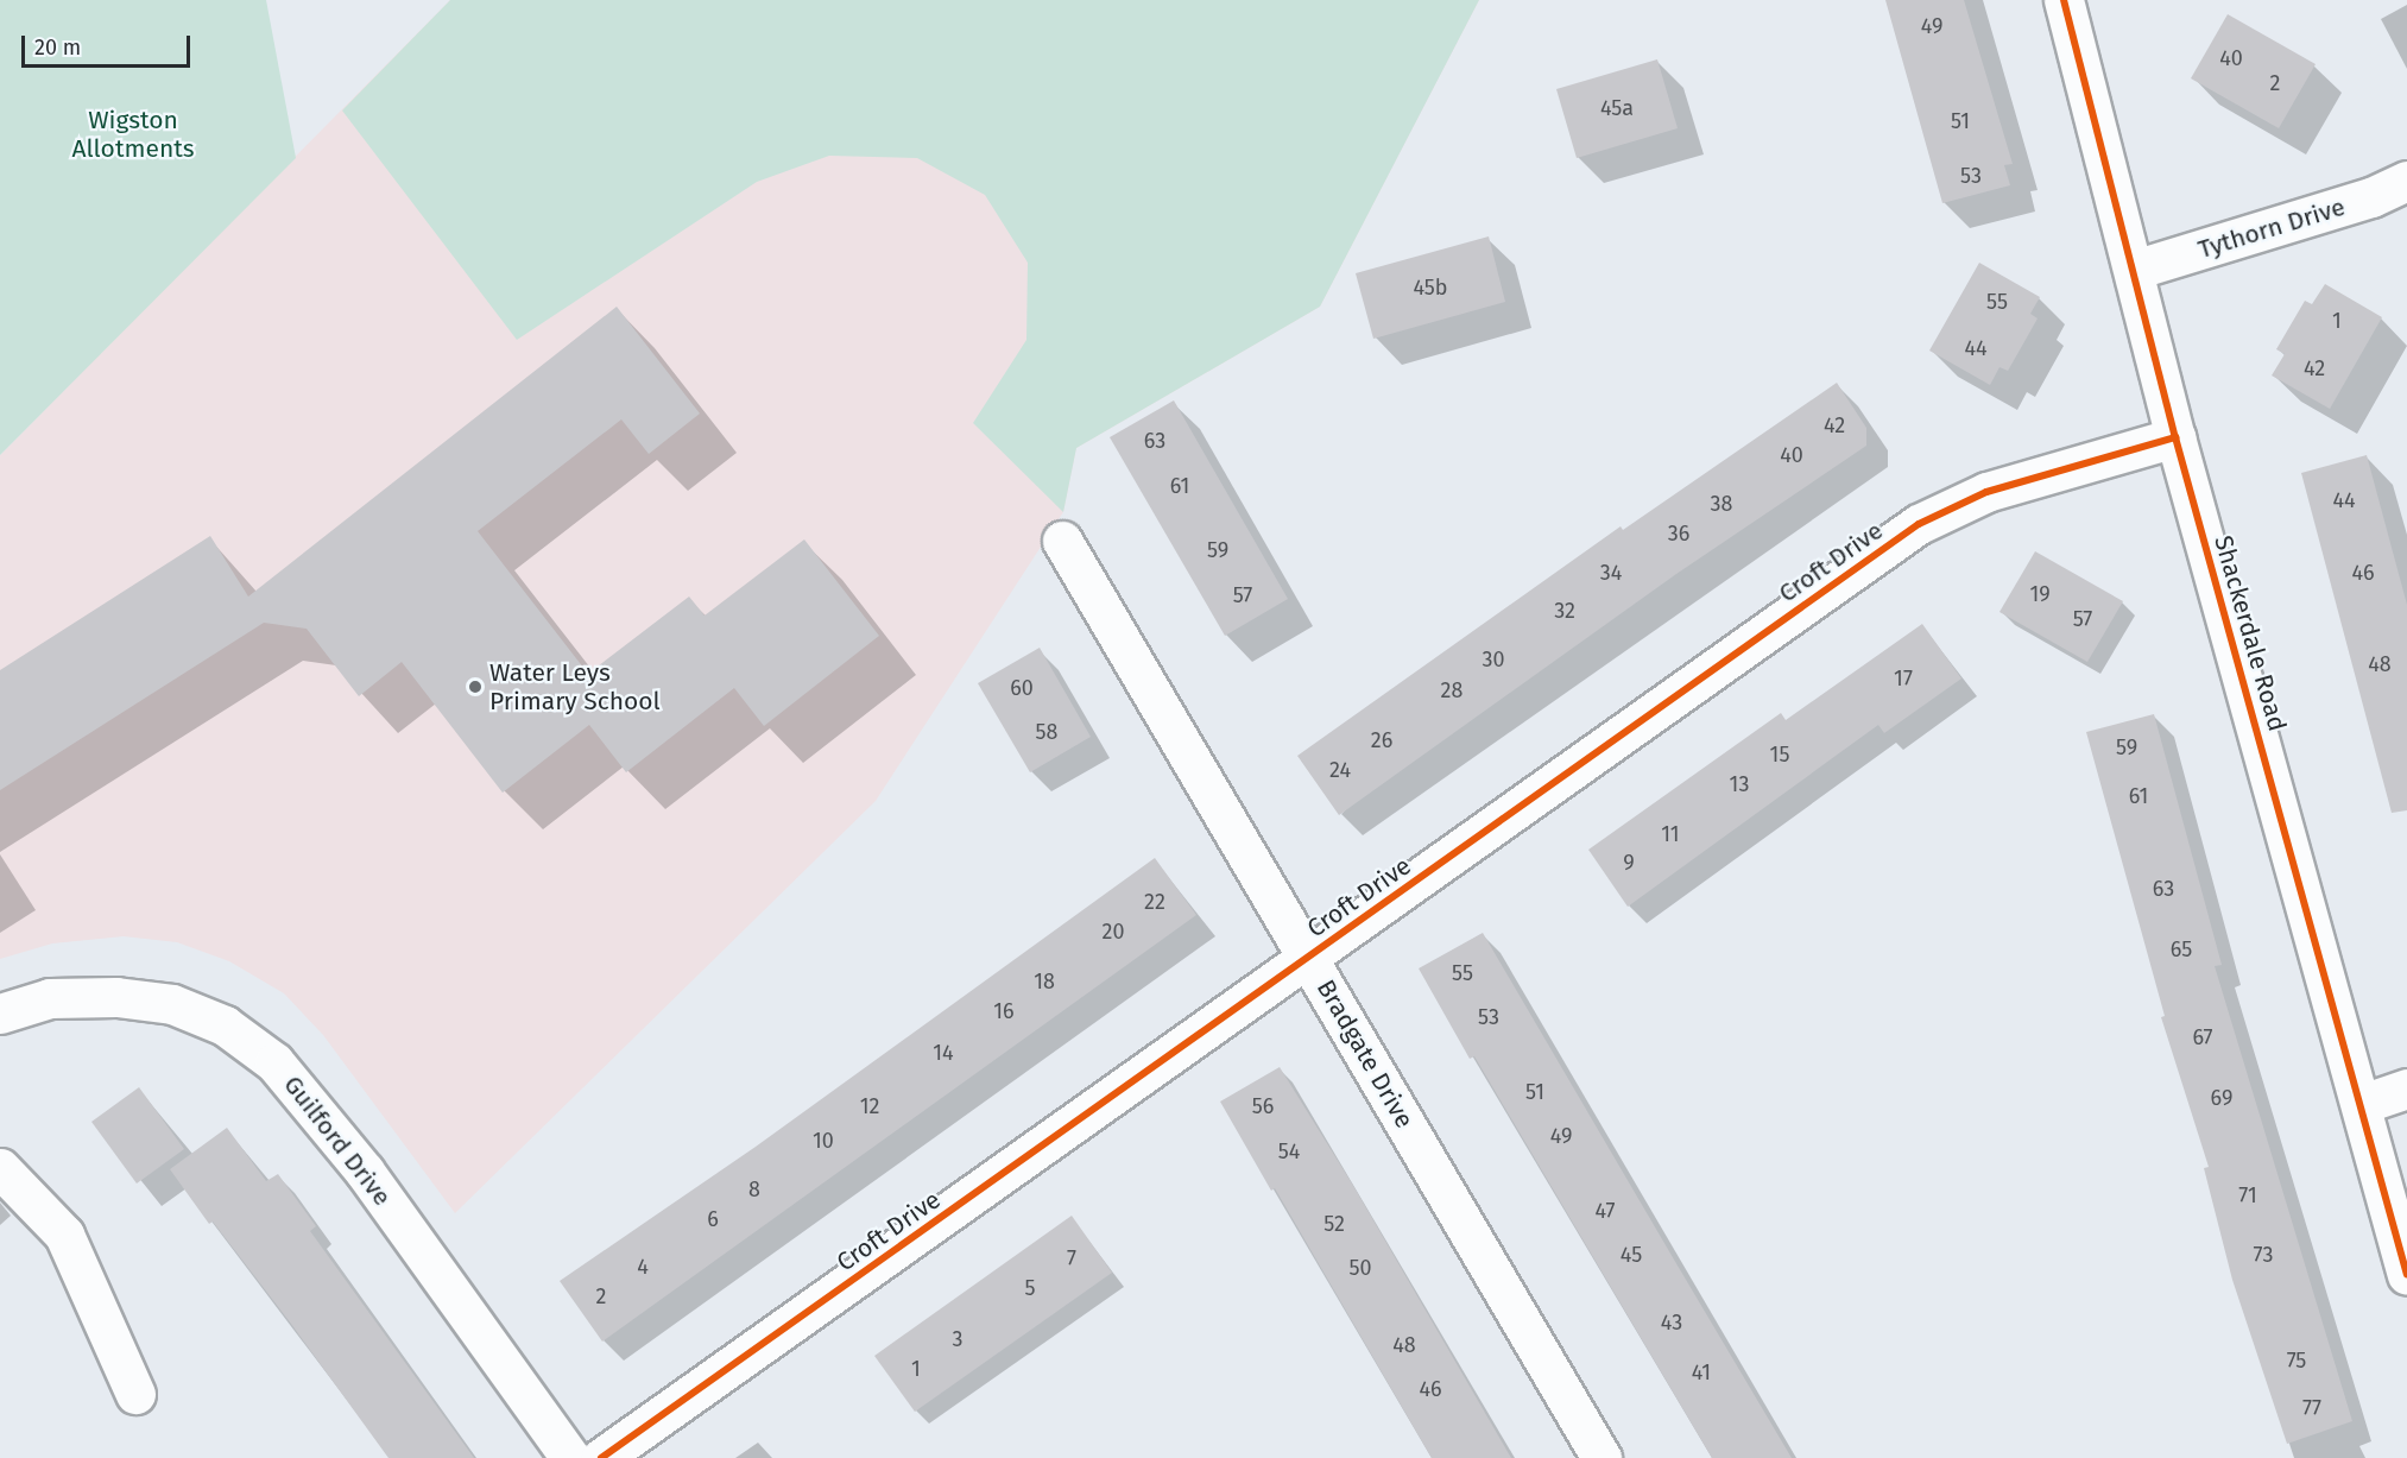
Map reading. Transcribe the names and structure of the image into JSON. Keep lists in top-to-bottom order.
{
  "streets": {
    "street": [
      "Tythorn Drive",
      "Croft Drive",
      "Shackerdale Road",
      "Bradgate Drive",
      "Guilford Drive"
    ]
  },
  "crossings": [
    ["Tythorn Drive", "Shackerdale Road"],
    ["Croft Drive", "Shackerdale Road"],
    ["Croft Drive", "Bradgate Drive"]
  ],
  "parks": ["Wigston Allotments"],
  "places": ["Water Leys Primary School"],
  "house_numbers": [
    "49",
    "40",
    "2",
    "45a",
    "51",
    "53",
    "45b",
    "55",
    "1",
    "44",
    "42",
    "42",
    "63",
    "40",
    "61",
    "44",
    "38",
    "36",
    "59",
    "34",
    "46",
    "19",
    "57",
    "32",
    "57",
    "30",
    "48",
    "17",
    "60",
    "28",
    "58",
    "26",
    "59",
    "15",
    "24",
    "13",
    "61",
    "11",
    "9",
    "63",
    "22",
    "20",
    "65",
    "55",
    "18",
    "16",
    "53",
    "67",
    "14",
    "51",
    "69",
    "12",
    "56",
    "49",
    "10",
    "54",
    "8",
    "71",
    "47",
    "6",
    "52",
    "45",
    "73",
    "7",
    "4",
    "50",
    "5",
    "2",
    "43",
    "3",
    "48",
    "75",
    "1",
    "41",
    "46",
    "77"
  ],
  "scale_bar": "20 m"
}
